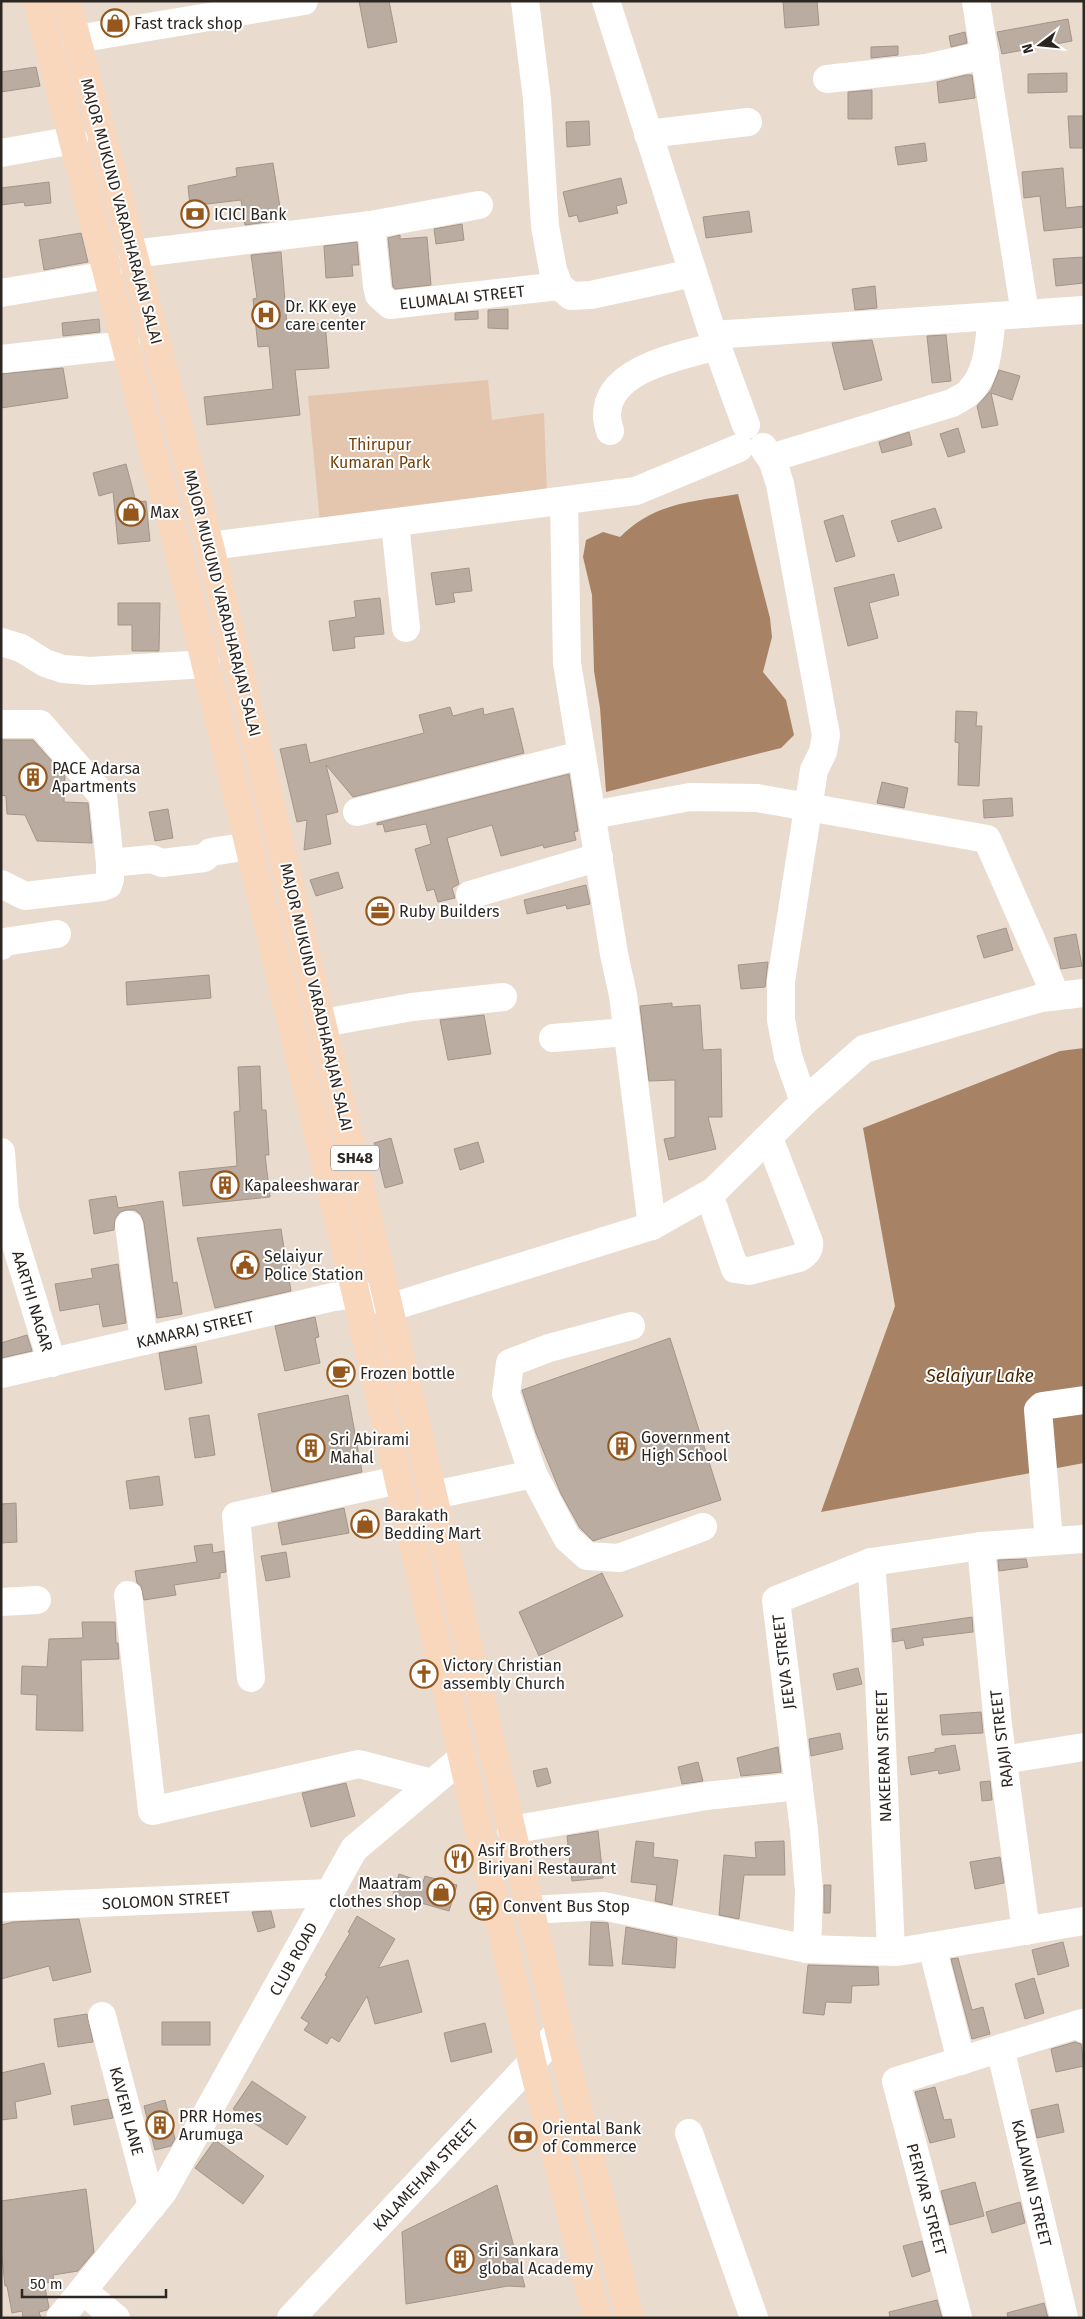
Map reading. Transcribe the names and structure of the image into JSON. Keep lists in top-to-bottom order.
{
  "streets": {
    "main road": ["MAJOR MUKUND VARADHARAJAN SALAI", "SH48"],
    "street": [
      "ELUMALAI STREET",
      "AARTHI NAGAR",
      "KAMARAJ STREET",
      "JEEVA STREET",
      "RAJAJI STREET",
      "NAKEERAN STREET",
      "SOLOMON STREET",
      "CLUB ROAD",
      "KAVERI LANE",
      "KALAMEHAM STREET",
      "KALAIVANI STREET",
      "PERIYAR STREET"
    ]
  },
  "crossings": [
    ["MAJOR MUKUND VARADHARAJAN SALAI", "KAMARAJ STREET"],
    ["MAJOR MUKUND VARADHARAJAN SALAI", "CLUB ROAD"],
    ["MAJOR MUKUND VARADHARAJAN SALAI", "KALAMEHAM STREET"],
    ["AARTHI NAGAR", "KAMARAJ STREET"],
    ["JEEVA STREET", "RAJAJI STREET"],
    ["JEEVA STREET", "NAKEERAN STREET"],
    ["SOLOMON STREET", "CLUB ROAD"],
    ["CLUB ROAD", "KAVERI LANE"]
  ],
  "water": ["Selaiyur Lake"],
  "parks": ["Thirupur Kumaran Park"],
  "places": {
    "shop": [
      "Fast track shop",
      "Max",
      "Barakath Bedding Mart",
      "Maatram clothes shop"
    ],
    "bank": ["ICICI Bank", "Oriental Bank of Commerce"],
    "hospital": ["Dr. KK eye care center"],
    "building": [
      "PACE Adarsa Apartments",
      "Kapaleeshwarar",
      "Government High School",
      "Sri Abirami Mahal",
      "PRR Homes Arumuga",
      "Sri sankara global Academy"
    ],
    "office": ["Ruby Builders"],
    "public building": ["Selaiyur Police Station"],
    "cafe": ["Frozen bottle"],
    "church": ["Victory Christian assembly Church"],
    "restaurant": ["Asif Brothers Biriyani Restaurant"],
    "bus stop": ["Convent Bus Stop"]
  },
  "scale_bar": "50 m",
  "north": "left"
}
